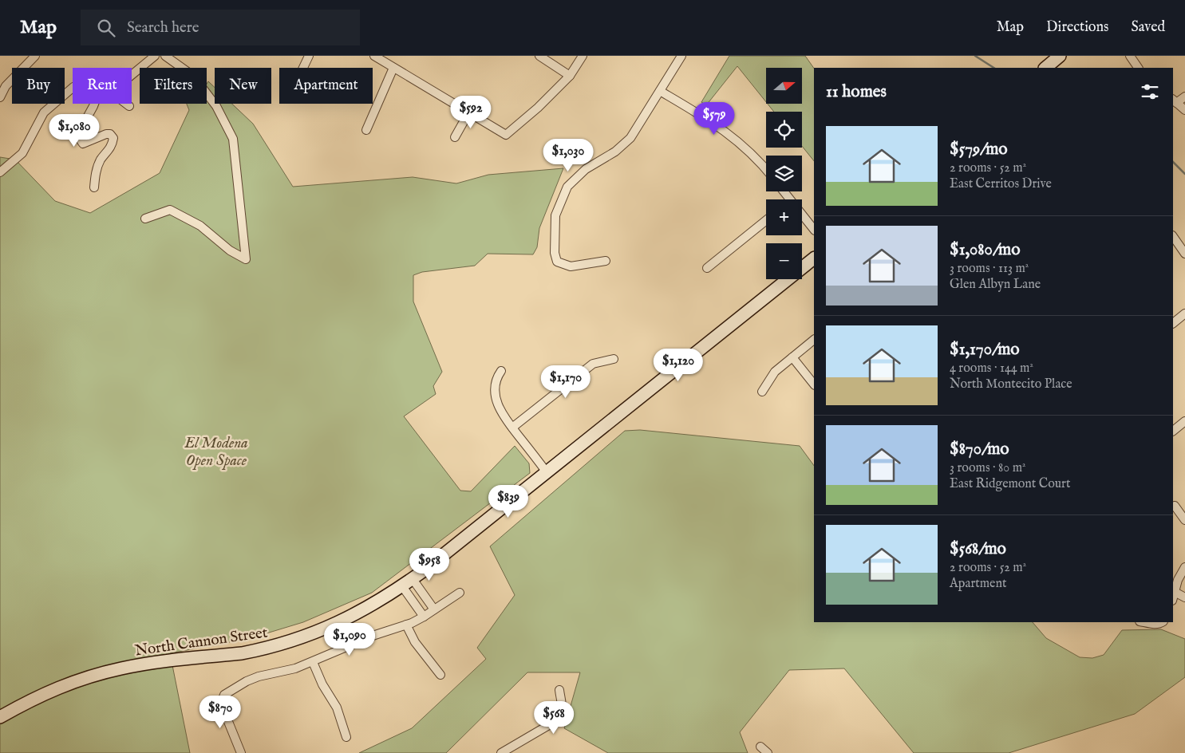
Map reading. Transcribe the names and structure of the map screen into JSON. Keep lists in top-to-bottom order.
{
  "streets": {
    "main road": ["North Cannon Street"]
  },
  "parks": ["El Modena Open Space"],
  "north": "right",
  "page": {
    "header": "Map",
    "search": "Search here",
    "nav": ["Map", "Directions", "Saved"],
    "map_buttons": ["+", "−"],
    "chip": [
      "Buy",
      "Rent",
      "Filters",
      "New",
      "Apartment"
    ],
    "heading": "11 homes",
    "price": [
      "$592",
      "$579",
      "$1,080",
      "$1,030",
      "$1,120",
      "$1,170",
      "$839",
      "$958",
      "$1,090",
      "$870",
      "$568"
    ],
    "list": [
      {
        "name": "$579/mo",
        "note": "2 rooms · 52 m² · East Cerritos Drive"
      },
      {
        "name": "$1,080/mo",
        "note": "3 rooms · 113 m² · Glen Albyn Lane"
      },
      {
        "name": "$1,170/mo",
        "note": "4 rooms · 144 m² · North Montecito Place"
      },
      {
        "name": "$870/mo",
        "note": "3 rooms · 80 m² · East Ridgemont Court"
      },
      {
        "name": "$568/mo",
        "note": "2 rooms · 52 m² · Apartment"
      }
    ]
  }
}
